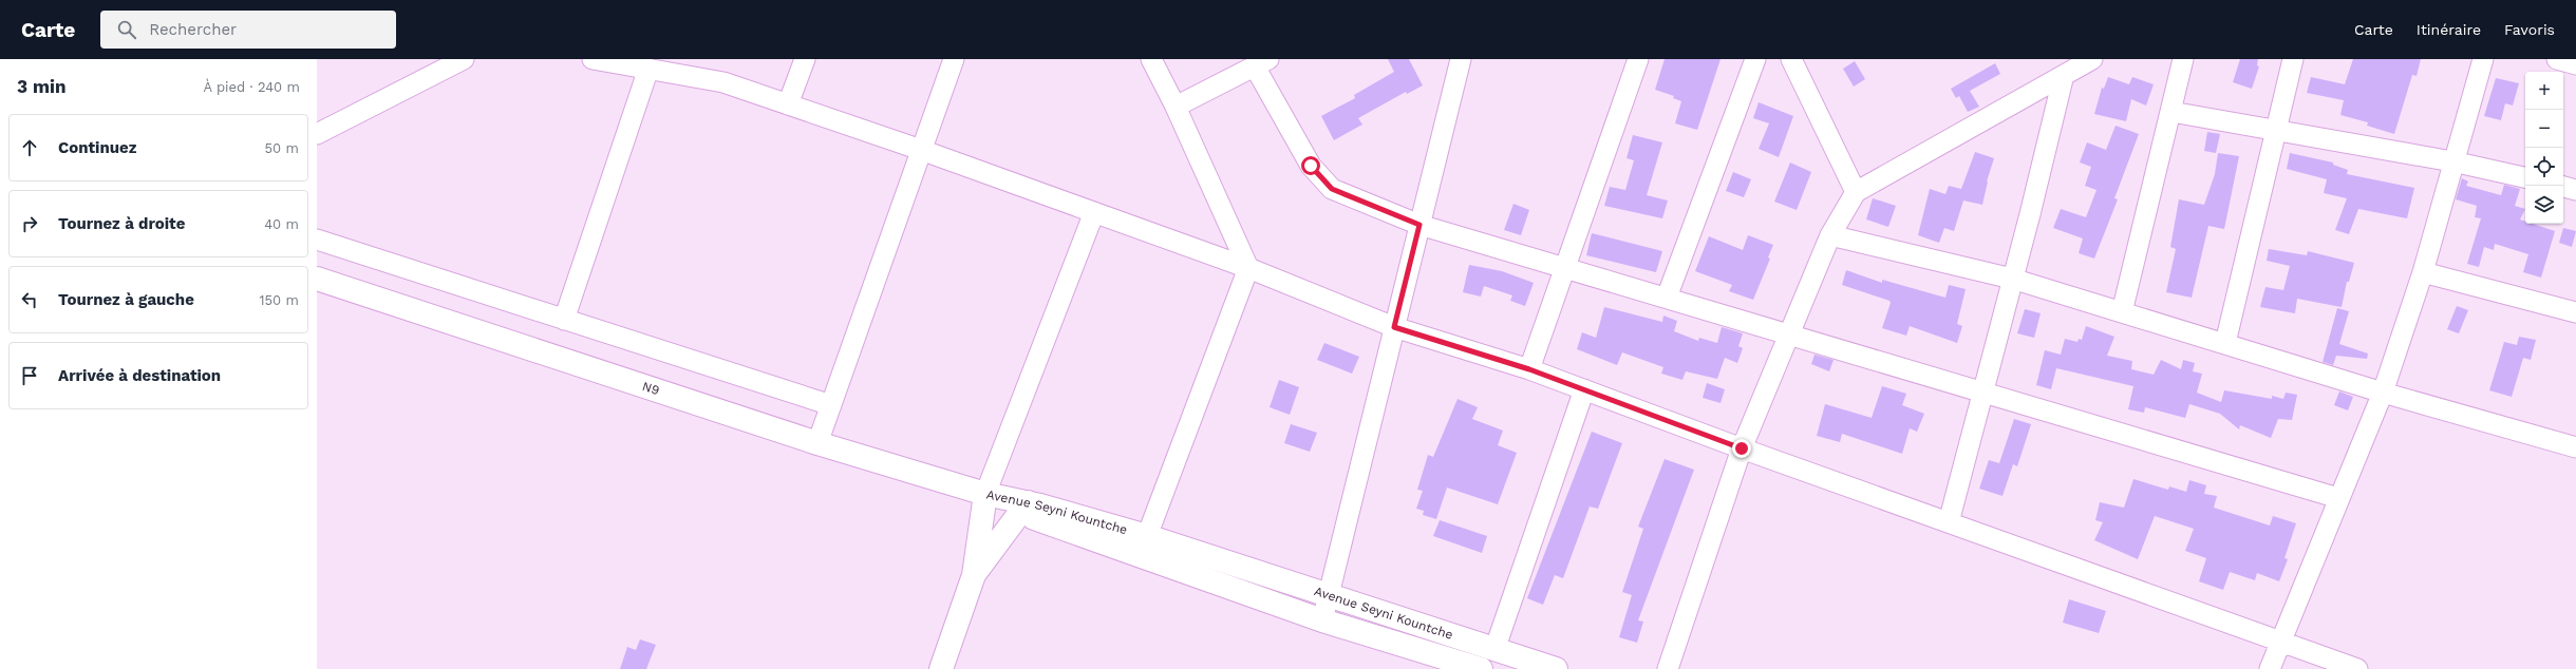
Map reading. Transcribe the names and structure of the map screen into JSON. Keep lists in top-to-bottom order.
{
  "streets": {
    "main road": ["N9", "Avenue Seyni Kountche"]
  },
  "crossings": [
    ["N9", "Avenue Seyni Kountche"]
  ],
  "page": {
    "header": "Carte",
    "search": "Rechercher",
    "nav": ["Carte", "Itinéraire", "Favoris"],
    "heading": ["3 min", "À pied · 240 m"],
    "map_buttons": ["+", "−"],
    "list": [
      ["Continuez", "50 m"],
      ["Tournez à droite", "40 m"],
      ["Tournez à gauche", "150 m"],
      "Arrivée à destination"
    ]
  }
}
